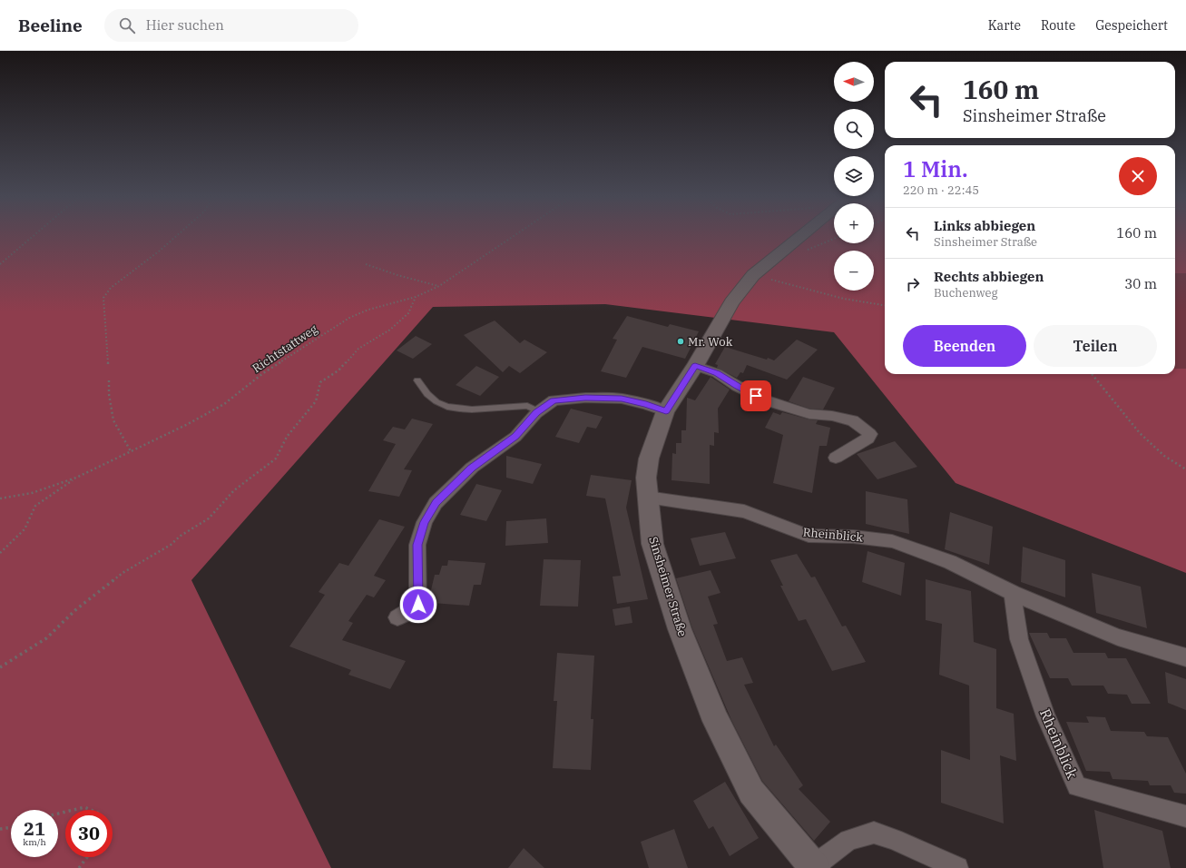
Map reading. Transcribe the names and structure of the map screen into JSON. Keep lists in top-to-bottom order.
{
  "streets": {
    "street": ["Rheinblick", "Sinsheimer Straße"],
    "path": ["Richtstattweg"]
  },
  "crossings": [
    ["Rheinblick", "Sinsheimer Straße"]
  ],
  "places": ["Mr. Wok"],
  "north": "left",
  "page": {
    "header": "Beeline",
    "search": "Hier suchen",
    "nav": ["Karte", "Route", "Gespeichert"],
    "map_buttons": ["+", "−"],
    "turn": ["160 m", "Sinsheimer Straße"],
    "heading": ["1 Min.", "220 m · 22:45"],
    "list": [
      {
        "name": "Links abbiegen",
        "note": "Sinsheimer Straße",
        "value": "160 m"
      },
      {
        "name": "Rechts abbiegen",
        "note": "Buchenweg",
        "value": "30 m"
      }
    ],
    "buttons": ["Beenden", "Teilen"],
    "speed": "21 km/h",
    "limit": "30"
  }
}
